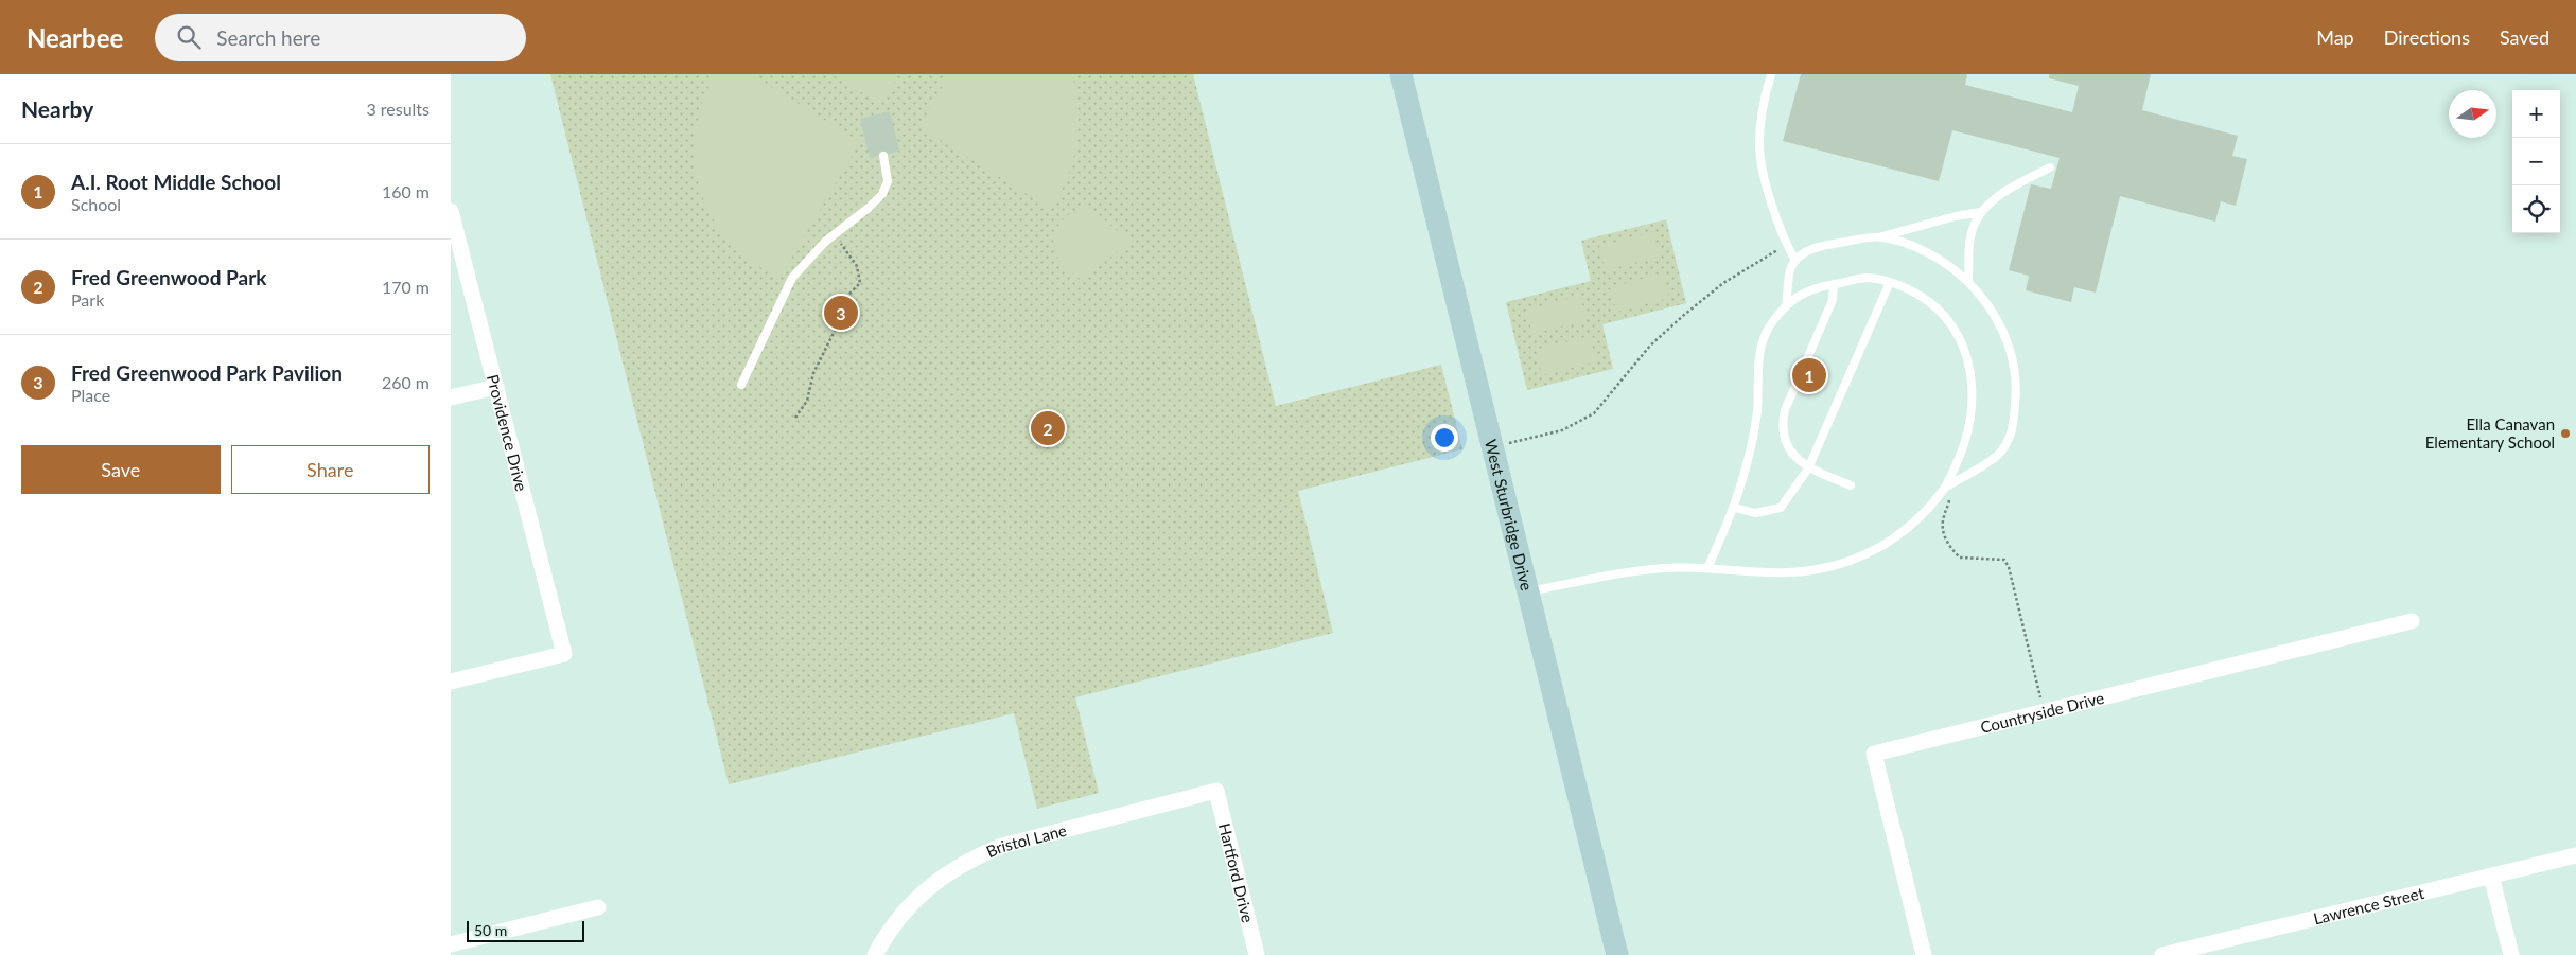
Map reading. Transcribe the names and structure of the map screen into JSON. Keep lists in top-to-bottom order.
{
  "streets": {
    "street": [
      "Providence Drive",
      "West Sturbridge Drive",
      "Countryside Drive",
      "Bristol Lane",
      "Hartford Drive",
      "Lawrence Street"
    ]
  },
  "crossings": [
    ["Bristol Lane", "Hartford Drive"]
  ],
  "places": ["Ella Canavan Elementary School"],
  "scale_bar": "50 m",
  "north": "right",
  "page": {
    "header": "Nearbee",
    "search": "Search here",
    "nav": ["Map", "Directions", "Saved"],
    "heading": ["Nearby", "3 results"],
    "map_buttons": ["+", "−"],
    "list": [
      {
        "mark": "1",
        "name": "A.I. Root Middle School",
        "note": "School",
        "value": "160 m"
      },
      {
        "mark": "2",
        "name": "Fred Greenwood Park",
        "note": "Park",
        "value": "170 m"
      },
      {
        "mark": "3",
        "name": "Fred Greenwood Park Pavilion",
        "note": "Place",
        "value": "260 m"
      }
    ],
    "pins": ["3", "1", "2"],
    "buttons": ["Save", "Share"],
    "scale": "50 m"
  }
}
